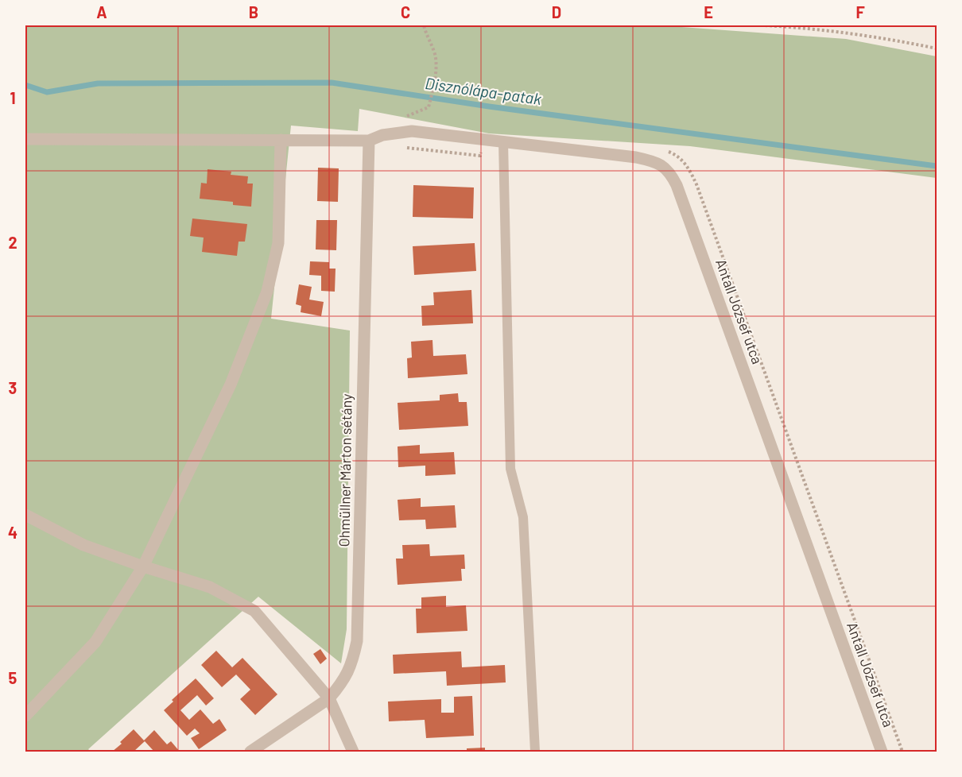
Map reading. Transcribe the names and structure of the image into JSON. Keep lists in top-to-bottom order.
{
  "streets": {
    "street": ["Antall József utca", "Ohmüllner Márton sétány"]
  },
  "crossings": [
    ["Antall József utca", "Ohmüllner Márton sétány"]
  ],
  "water": ["Disznólápa-patak"],
  "grid": {
    "columns": [
      "A",
      "B",
      "C",
      "D",
      "E",
      "F"
    ],
    "rows": [
      "1",
      "2",
      "3",
      "4",
      "5"
    ]
  }
}
